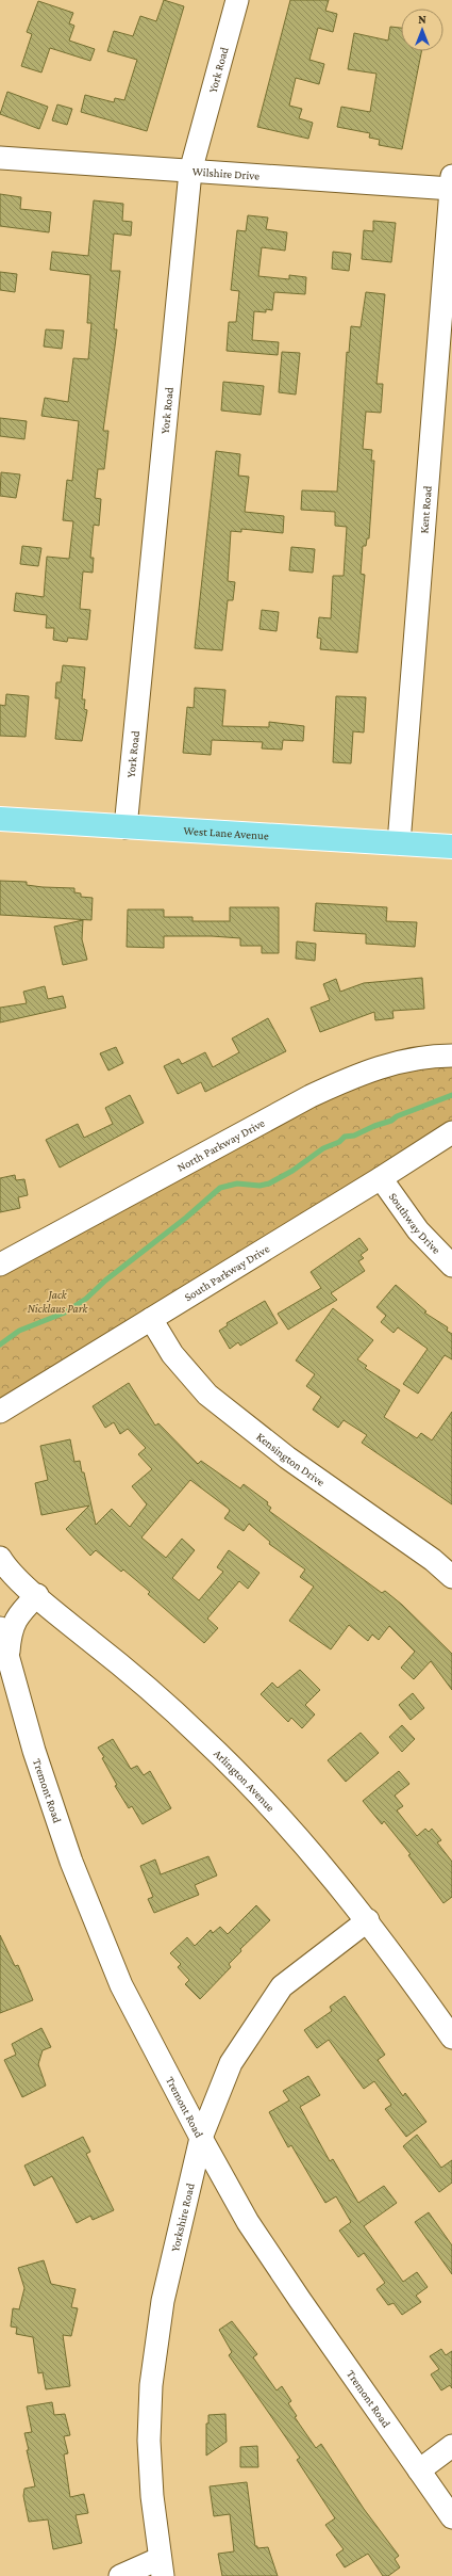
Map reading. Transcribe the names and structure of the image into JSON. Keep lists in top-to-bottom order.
{
  "streets": {
    "main road": ["West Lane Avenue"],
    "street": [
      "York Road",
      "Wilshire Drive",
      "Kent Road",
      "North Parkway Drive",
      "Southway Drive",
      "South Parkway Drive",
      "Kensington Drive",
      "Arlington Avenue",
      "Tremont Road",
      "Yorkshire Road"
    ]
  },
  "crossings": [
    ["York Road", "Wilshire Drive"],
    ["York Road", "West Lane Avenue"],
    ["Wilshire Drive", "Kent Road"],
    ["Kent Road", "West Lane Avenue"],
    ["Southway Drive", "South Parkway Drive"],
    ["South Parkway Drive", "Kensington Drive"],
    ["Arlington Avenue", "Tremont Road"],
    ["Arlington Avenue", "Yorkshire Road"],
    ["Tremont Road", "Yorkshire Road"]
  ],
  "parks": ["Jack Nicklaus Park"],
  "north": "top"
}
